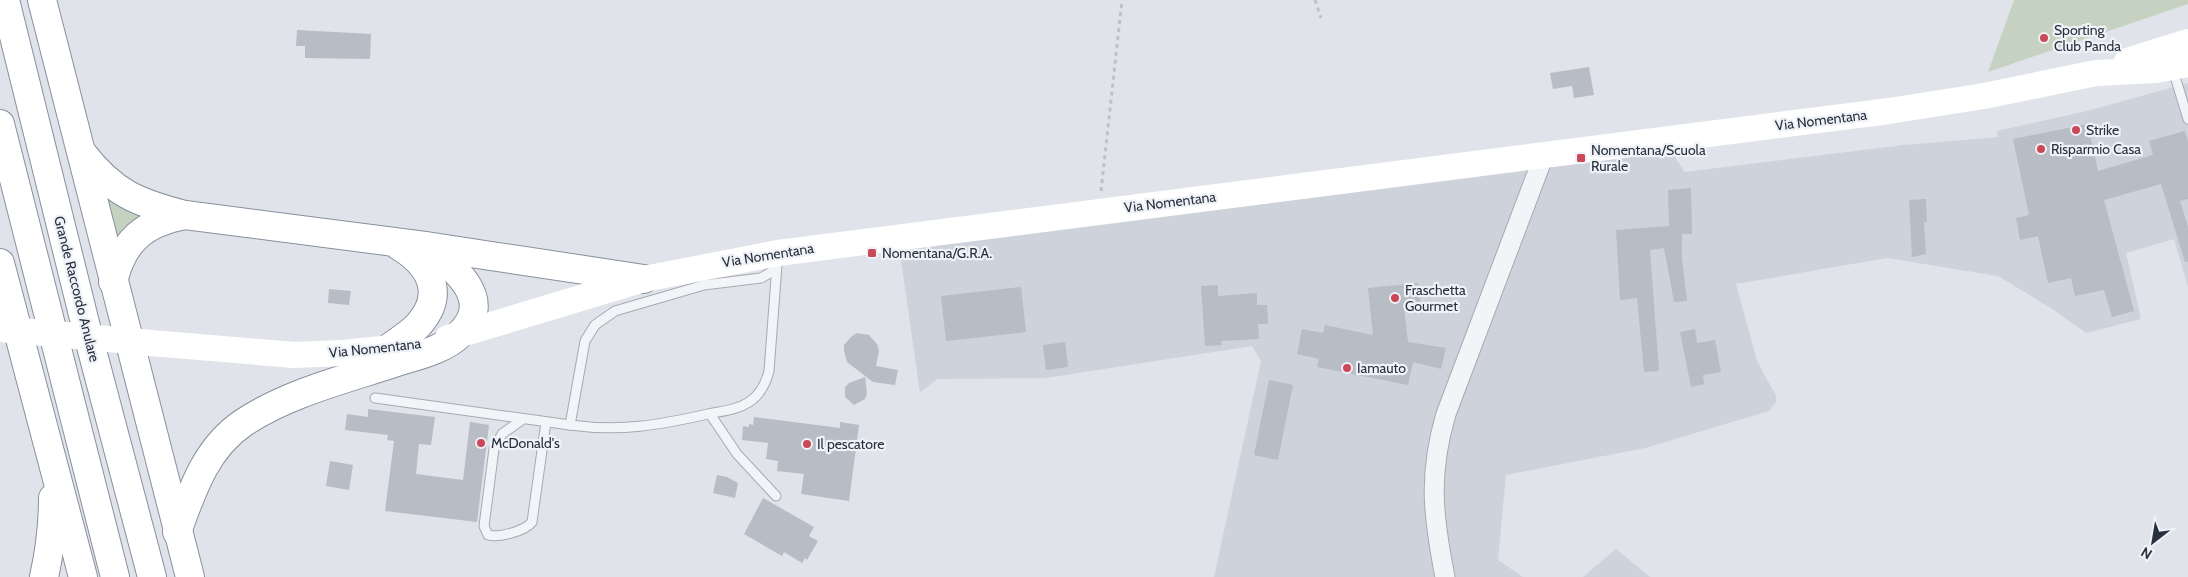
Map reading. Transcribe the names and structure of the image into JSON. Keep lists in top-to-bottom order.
{
  "streets": {
    "highway": ["Grande Raccordo Anulare"],
    "main road": ["Via Nomentana"]
  },
  "places": {
    "other": [
      "Sporting Club Panda",
      "Strike",
      "Risparmio Casa",
      "Fraschetta Gourmet",
      "Iamauto",
      "McDonald's",
      "Il pescatore"
    ],
    "transit": ["Nomentana/Scuola Rurale", "Nomentana/G.R.A."]
  },
  "north": "bottom left"
}
